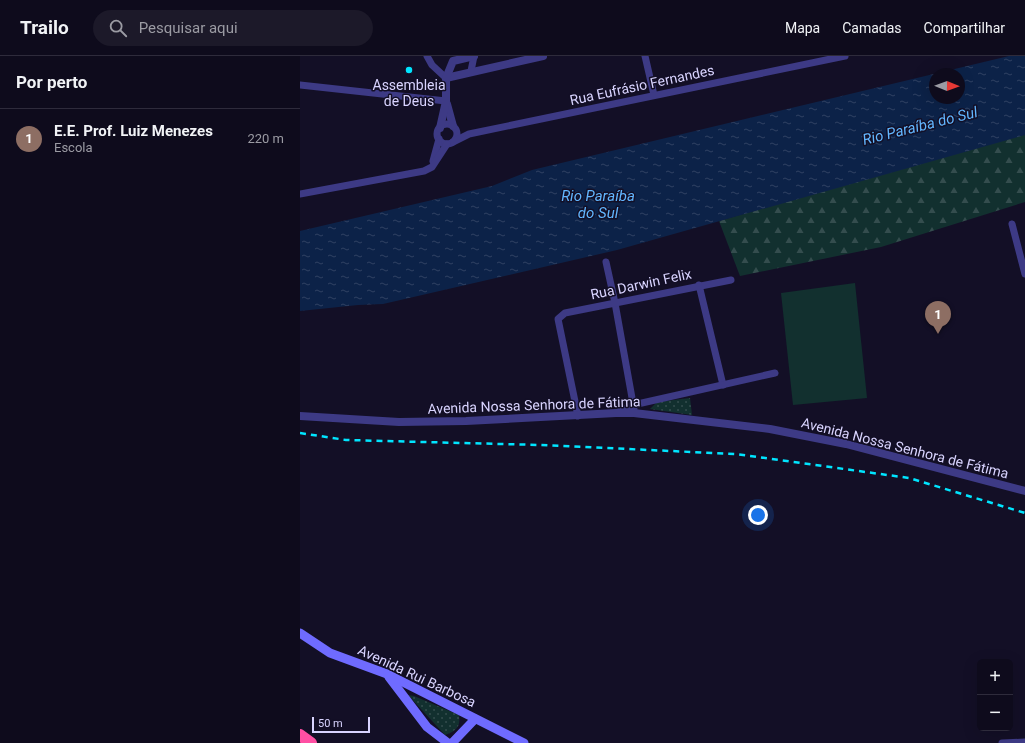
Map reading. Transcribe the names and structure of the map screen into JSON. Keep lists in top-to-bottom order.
{
  "streets": {
    "main road": ["Avenida Rui Barbosa"],
    "street": ["Rua Eufrásio Fernandes", "Rua Darwin Felix", "Avenida Nossa Senhora de Fátima"]
  },
  "crossings": [
    ["Rua Darwin Felix", "Avenida Nossa Senhora de Fátima"]
  ],
  "water": ["Rio Paraíba do Sul"],
  "places": ["Assembleia de Deus"],
  "scale_bar": "50 m",
  "north": "right",
  "page": {
    "header": "Trailo",
    "search": "Pesquisar aqui",
    "nav": ["Mapa", "Camadas", "Compartilhar"],
    "heading": "Por perto",
    "list": [
      {
        "mark": "1",
        "name": "E.E. Prof. Luiz Menezes",
        "note": "Escola",
        "value": "220 m"
      }
    ],
    "pins": "1",
    "map_buttons": ["+", "−"],
    "scale": "50 m"
  }
}
